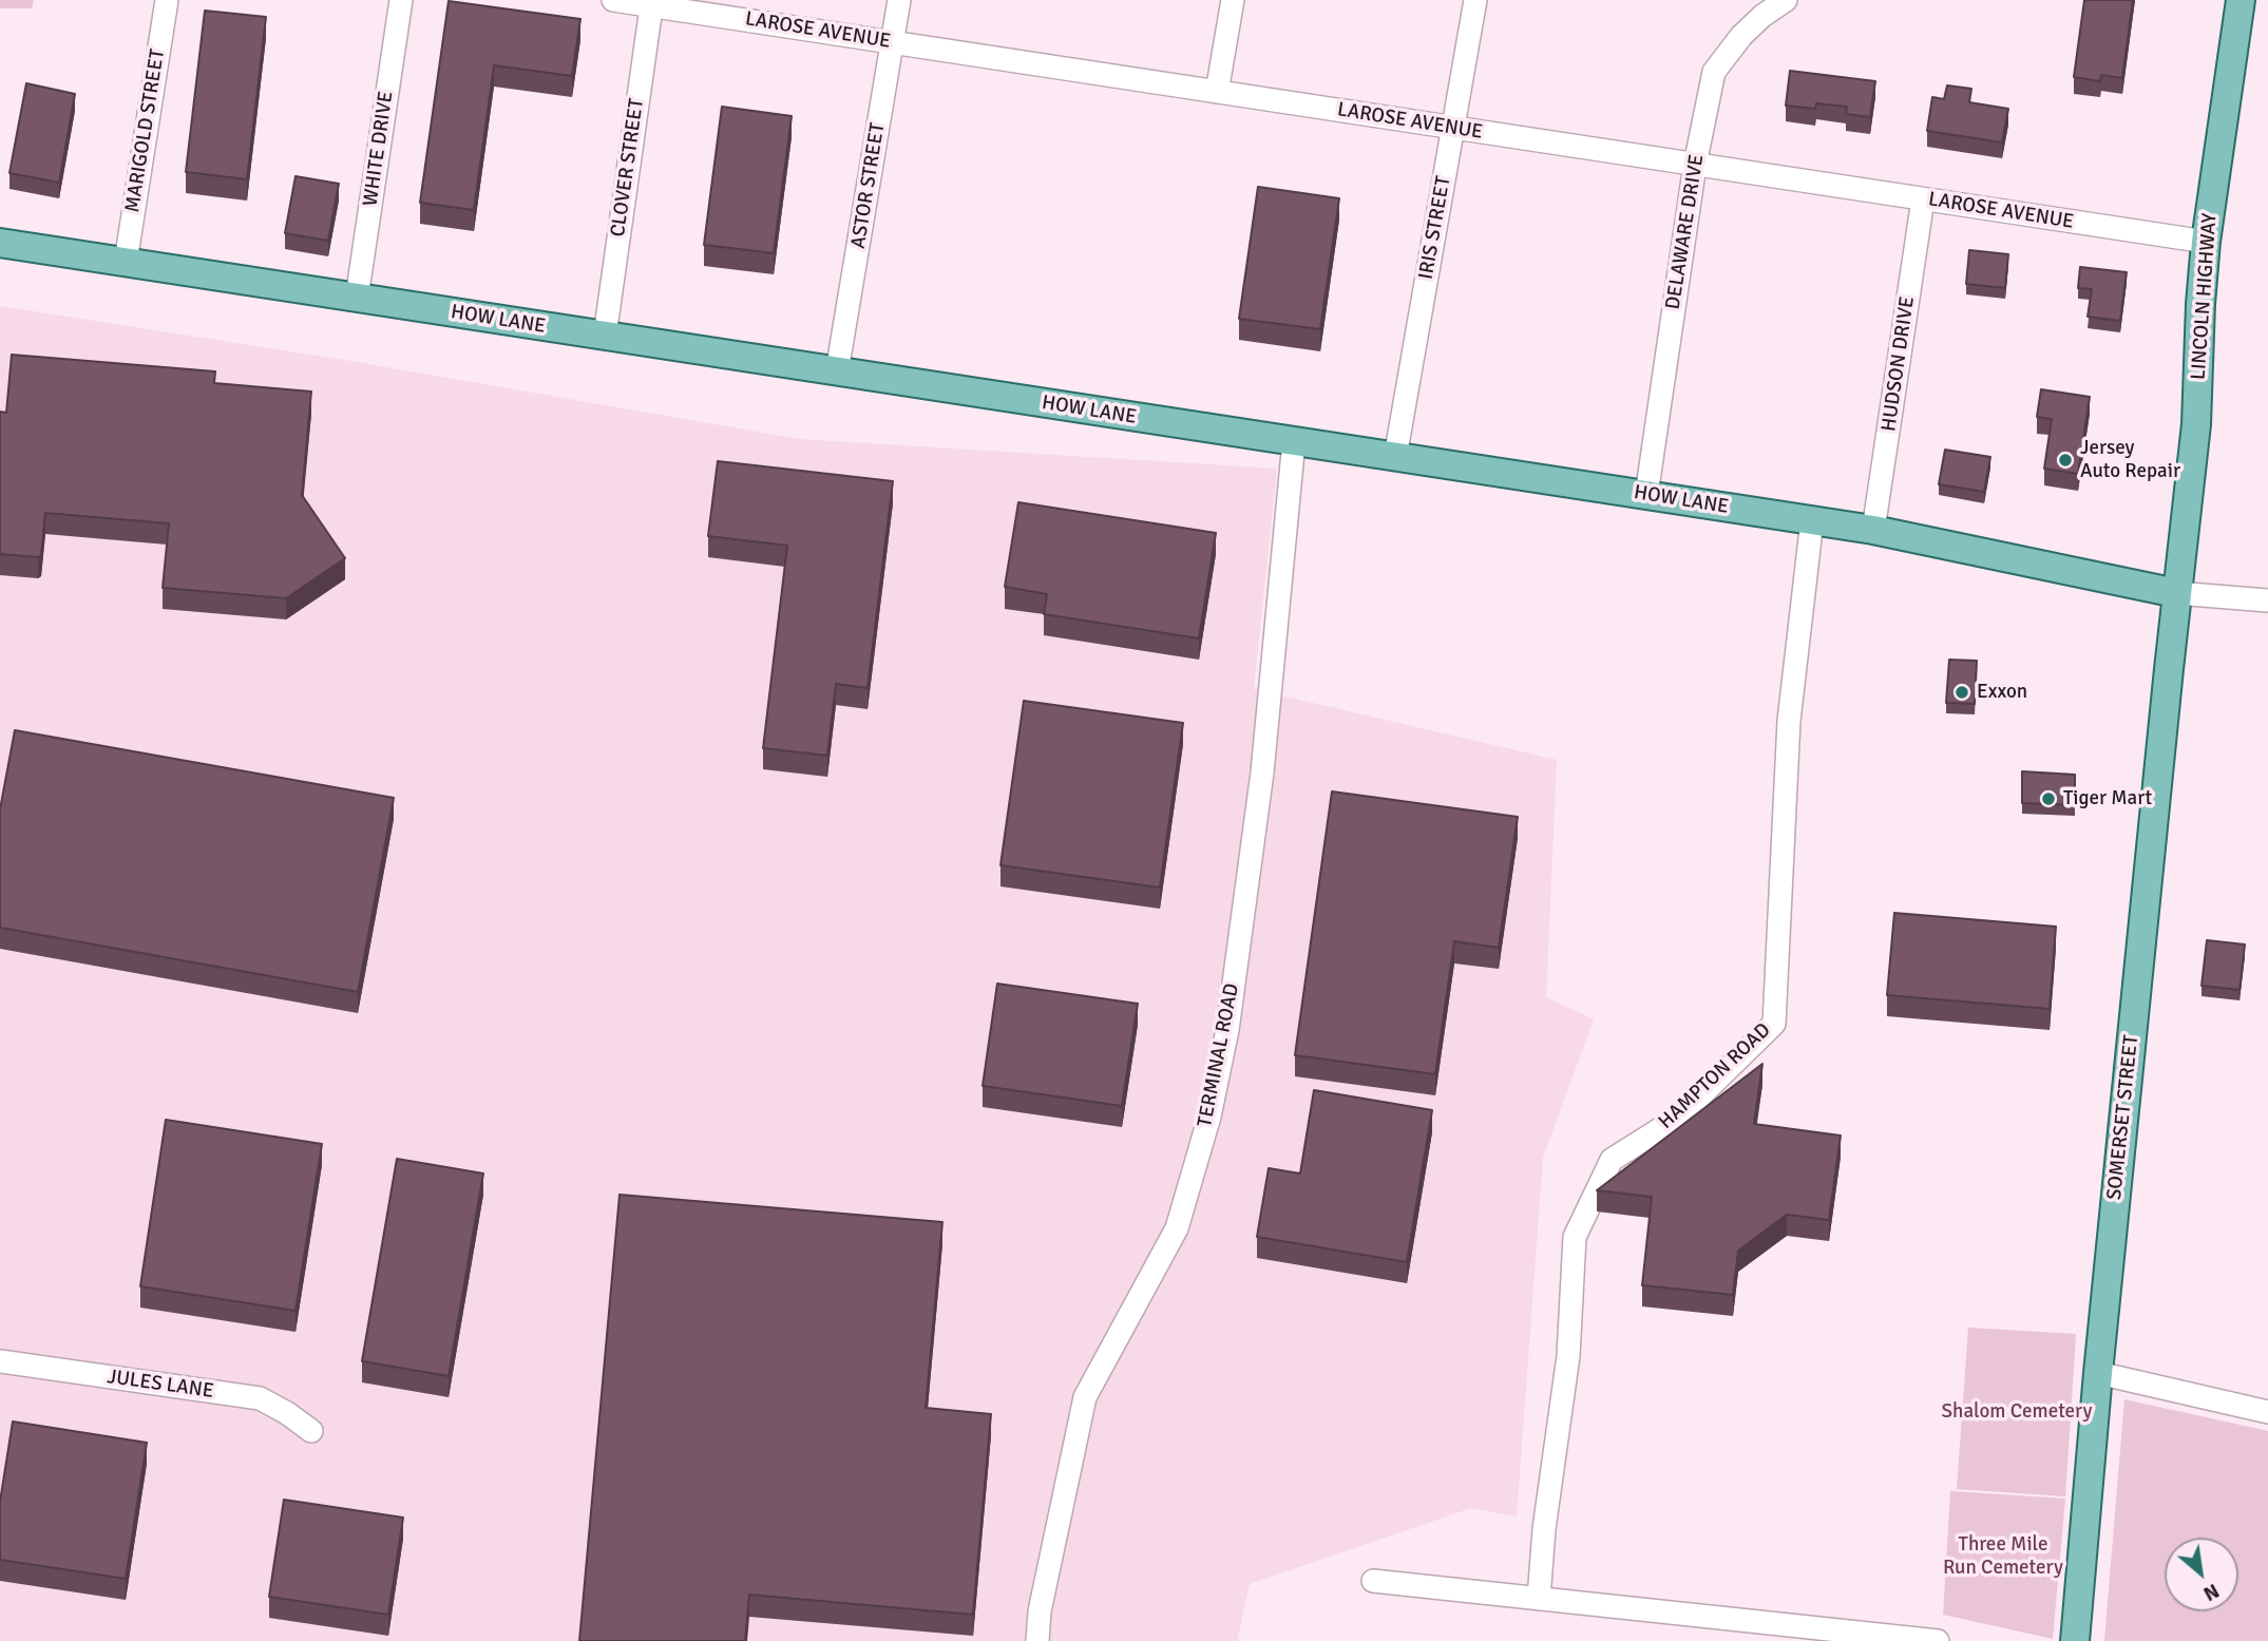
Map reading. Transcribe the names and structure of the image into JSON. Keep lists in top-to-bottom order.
{
  "streets": {
    "main road": ["LINCOLN HIGHWAY", "HOW LANE", "SOMERSET STREET"],
    "street": [
      "LAROSE AVENUE",
      "MARIGOLD STREET",
      "WHITE DRIVE",
      "CLOVER STREET",
      "ASTOR STREET",
      "IRIS STREET",
      "DELAWARE DRIVE",
      "HUDSON DRIVE",
      "TERMINAL ROAD",
      "HAMPTON ROAD",
      "JULES LANE"
    ]
  },
  "crossings": [
    ["LAROSE AVENUE", "CLOVER STREET"],
    ["LAROSE AVENUE", "ASTOR STREET"],
    ["LAROSE AVENUE", "IRIS STREET"],
    ["LAROSE AVENUE", "DELAWARE DRIVE"],
    ["LAROSE AVENUE", "LINCOLN HIGHWAY"],
    ["LAROSE AVENUE", "HUDSON DRIVE"],
    ["MARIGOLD STREET", "HOW LANE"],
    ["WHITE DRIVE", "HOW LANE"],
    ["CLOVER STREET", "HOW LANE"],
    ["ASTOR STREET", "HOW LANE"],
    ["IRIS STREET", "HOW LANE"],
    ["DELAWARE DRIVE", "HOW LANE"],
    ["LINCOLN HIGHWAY", "HOW LANE"],
    ["LINCOLN HIGHWAY", "SOMERSET STREET"],
    ["HOW LANE", "HUDSON DRIVE"],
    ["HOW LANE", "TERMINAL ROAD"],
    ["HOW LANE", "HAMPTON ROAD"],
    ["HOW LANE", "SOMERSET STREET"]
  ],
  "parks": ["Shalom Cemetery", "Three Mile Run Cemetery"],
  "places": ["Jersey Auto Repair", "Exxon", "Tiger Mart"],
  "north": "bottom right"
}
